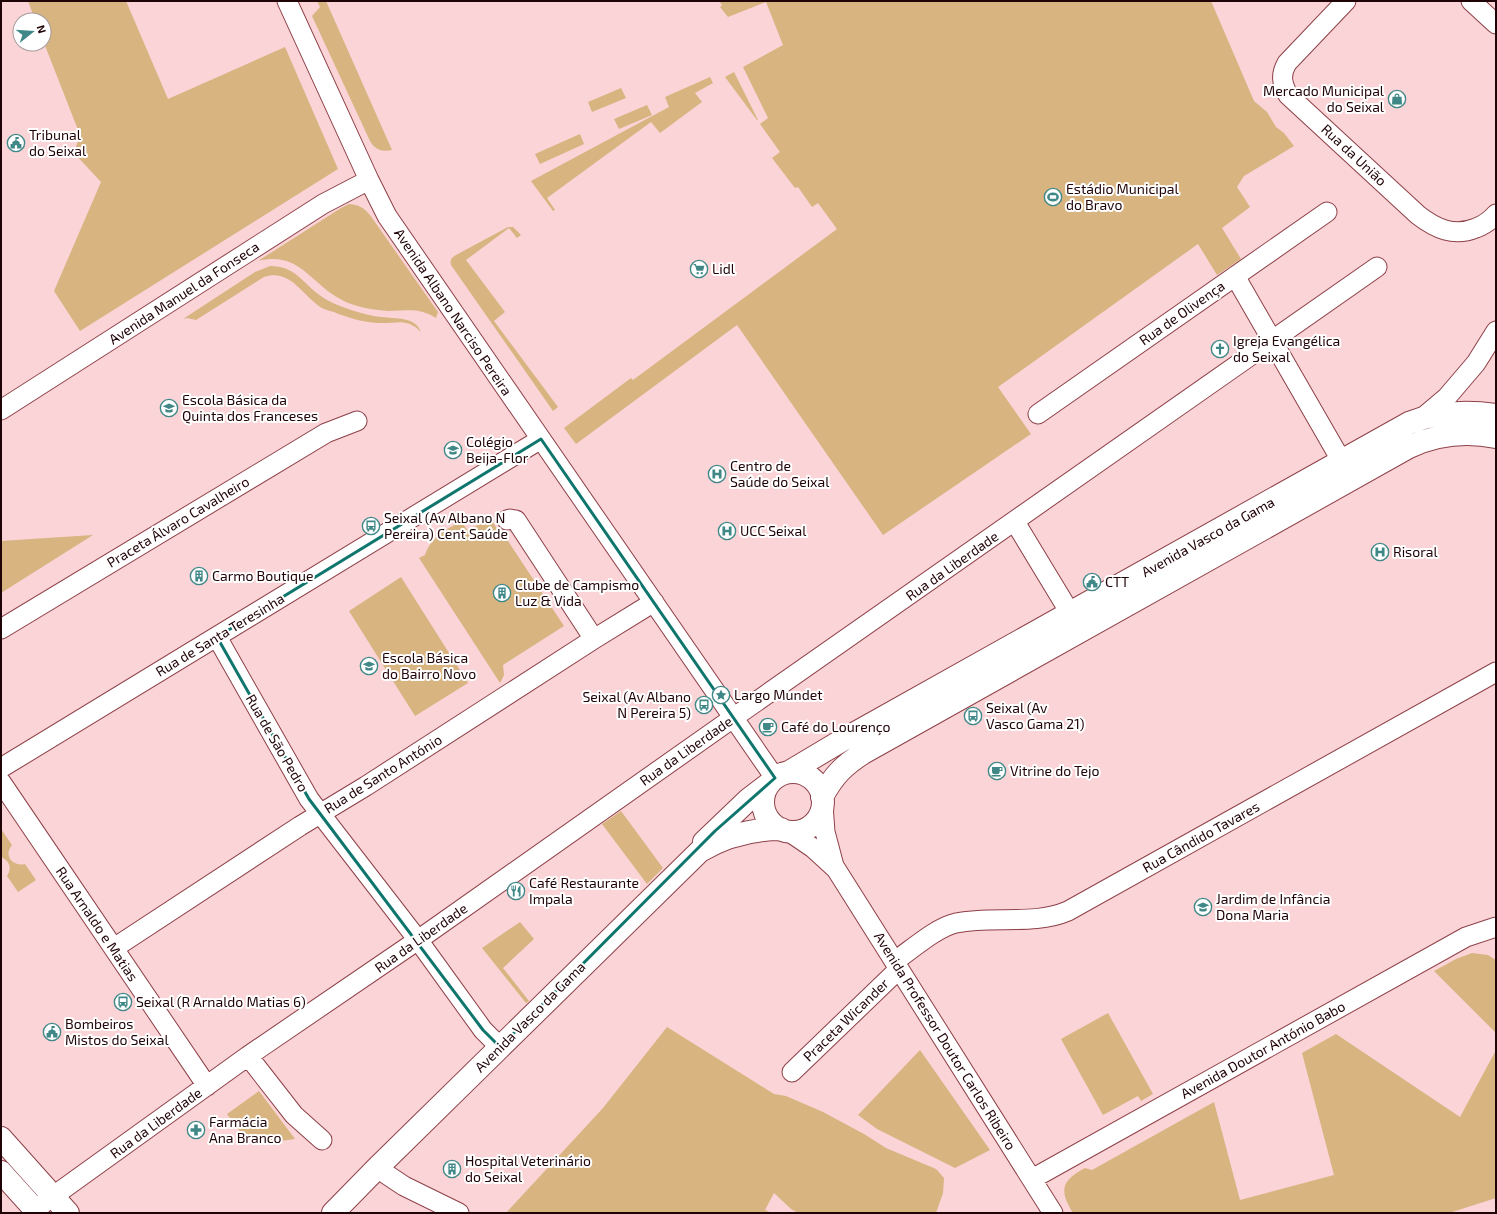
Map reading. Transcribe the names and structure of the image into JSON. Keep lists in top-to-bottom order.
{
  "streets": {
    "main road": ["Avenida Vasco da Gama"],
    "street": [
      "Rua da União",
      "Avenida Manuel da Fonseca",
      "Avenida Albano Narciso Pereira",
      "Rua de Olivença",
      "Praceta Álvaro Cavalheiro",
      "Rua da Liberdade",
      "Rua de Santa Teresinha",
      "Rua de São Pedro",
      "Rua de Santo António",
      "Rua Cândido Tavares",
      "Rua Arnaldo e Matias",
      "Praceta Wicander",
      "Avenida Professor Doutor Carlos Ribeiro",
      "Avenida Doutor António Babo"
    ]
  },
  "crossings": [
    ["Avenida Manuel da Fonseca", "Avenida Albano Narciso Pereira"],
    ["Avenida Albano Narciso Pereira", "Avenida Vasco da Gama"],
    ["Avenida Albano Narciso Pereira", "Rua da Liberdade"],
    ["Avenida Albano Narciso Pereira", "Rua de Santa Teresinha"],
    ["Avenida Albano Narciso Pereira", "Rua de Santo António"],
    ["Avenida Vasco da Gama", "Rua de São Pedro"],
    ["Rua da Liberdade", "Rua de São Pedro"],
    ["Rua da Liberdade", "Rua Arnaldo e Matias"],
    ["Rua de Santa Teresinha", "Rua de São Pedro"],
    ["Rua de São Pedro", "Rua de Santo António"],
    ["Rua de Santo António", "Rua Arnaldo e Matias"],
    ["Rua Cândido Tavares", "Praceta Wicander"],
    ["Rua Cândido Tavares", "Avenida Professor Doutor Carlos Ribeiro"],
    ["Praceta Wicander", "Avenida Professor Doutor Carlos Ribeiro"],
    ["Avenida Professor Doutor Carlos Ribeiro", "Avenida Doutor António Babo"]
  ],
  "places": {
    "shop": ["Mercado Municipal do Seixal"],
    "public building": ["Tribunal do Seixal", "CTT", "Bombeiros Mistos do Seixal"],
    "sports": ["Estádio Municipal do Bravo"],
    "supermarket": ["Lidl"],
    "church": ["Igreja Evangélica do Seixal"],
    "school or university": [
      "Escola Básica da Quinta dos Franceses",
      "Colégio Beija-Flor",
      "Escola Básica do Bairro Novo",
      "Jardim de Infância Dona Maria"
    ],
    "hospital": ["Centro de Saúde do Seixal", "UCC Seixal", "Risoral"],
    "bus stop": [
      "Seixal (Av Albano N Pereira) Cent Saúde",
      "Seixal (Av Albano N Pereira 5)",
      "Seixal (Av Vasco Gama 21)",
      "Seixal (R Arnaldo Matias 6)"
    ],
    "building": ["Carmo Boutique", "Clube de Campismo Luz & Vida", "Hospital Veterinário do Seixal"],
    "place": ["Largo Mundet"],
    "cafe": ["Café do Lourenço", "Vitrine do Tejo"],
    "restaurant": ["Café Restaurante Impala"],
    "pharmacy": ["Farmácia Ana Branco"]
  },
  "north": "right"
}
